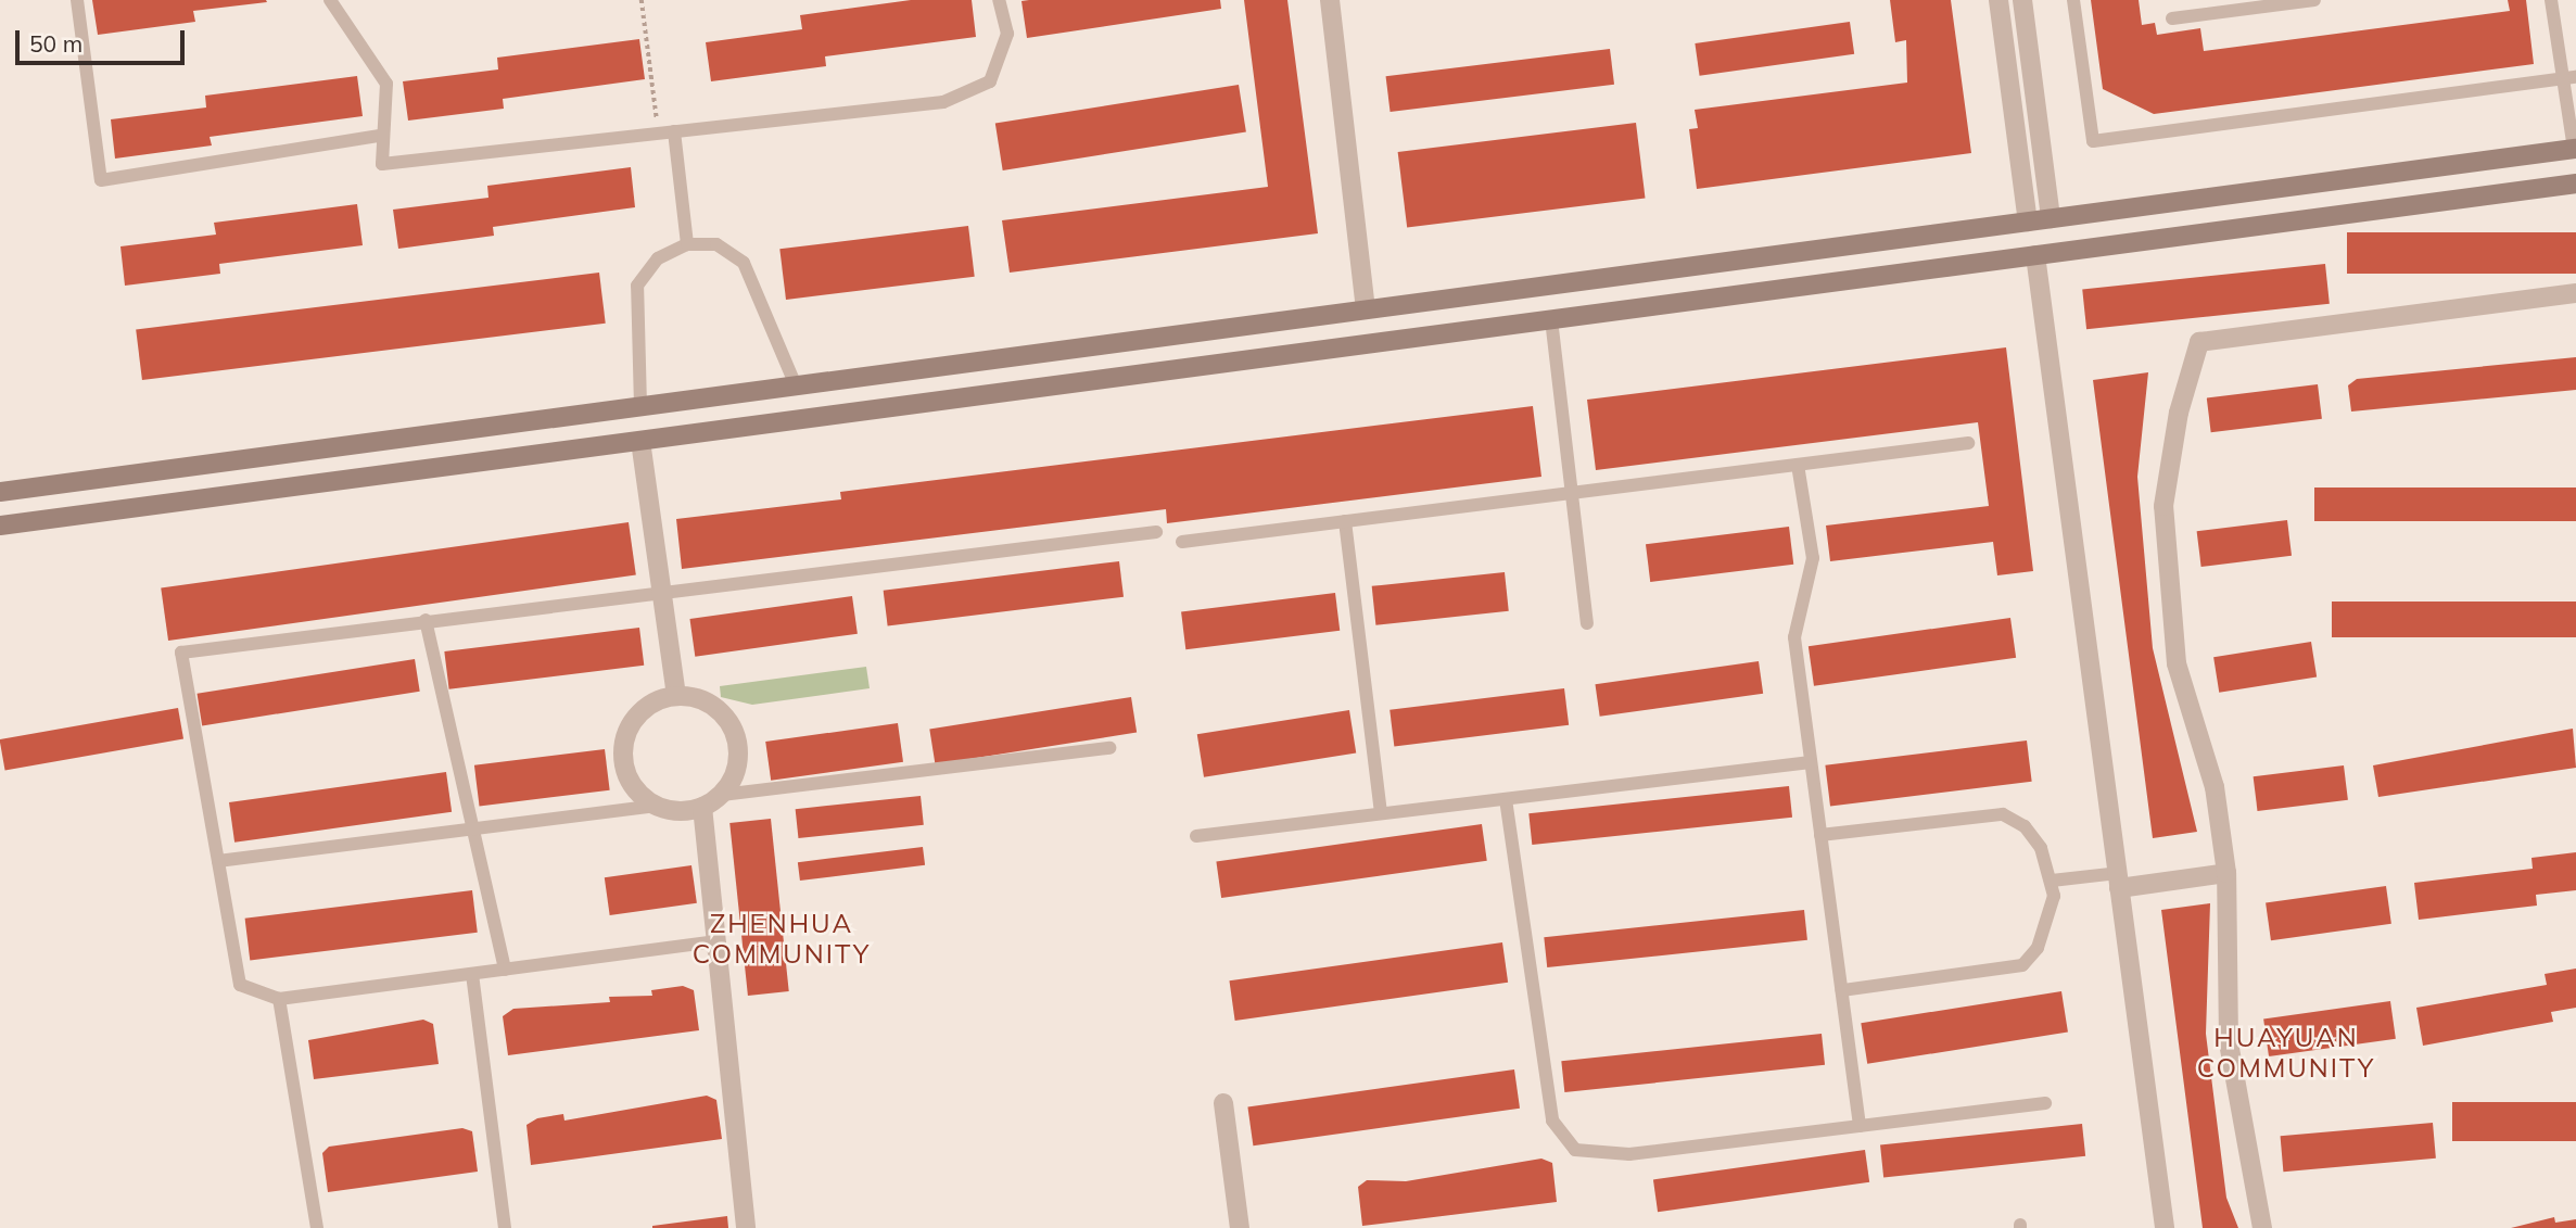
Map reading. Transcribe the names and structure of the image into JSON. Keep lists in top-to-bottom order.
{
  "districts": ["ZHENHUA COMMUNITY", "HUAYUAN COMMUNITY"],
  "scale_bar": "50 m"
}
